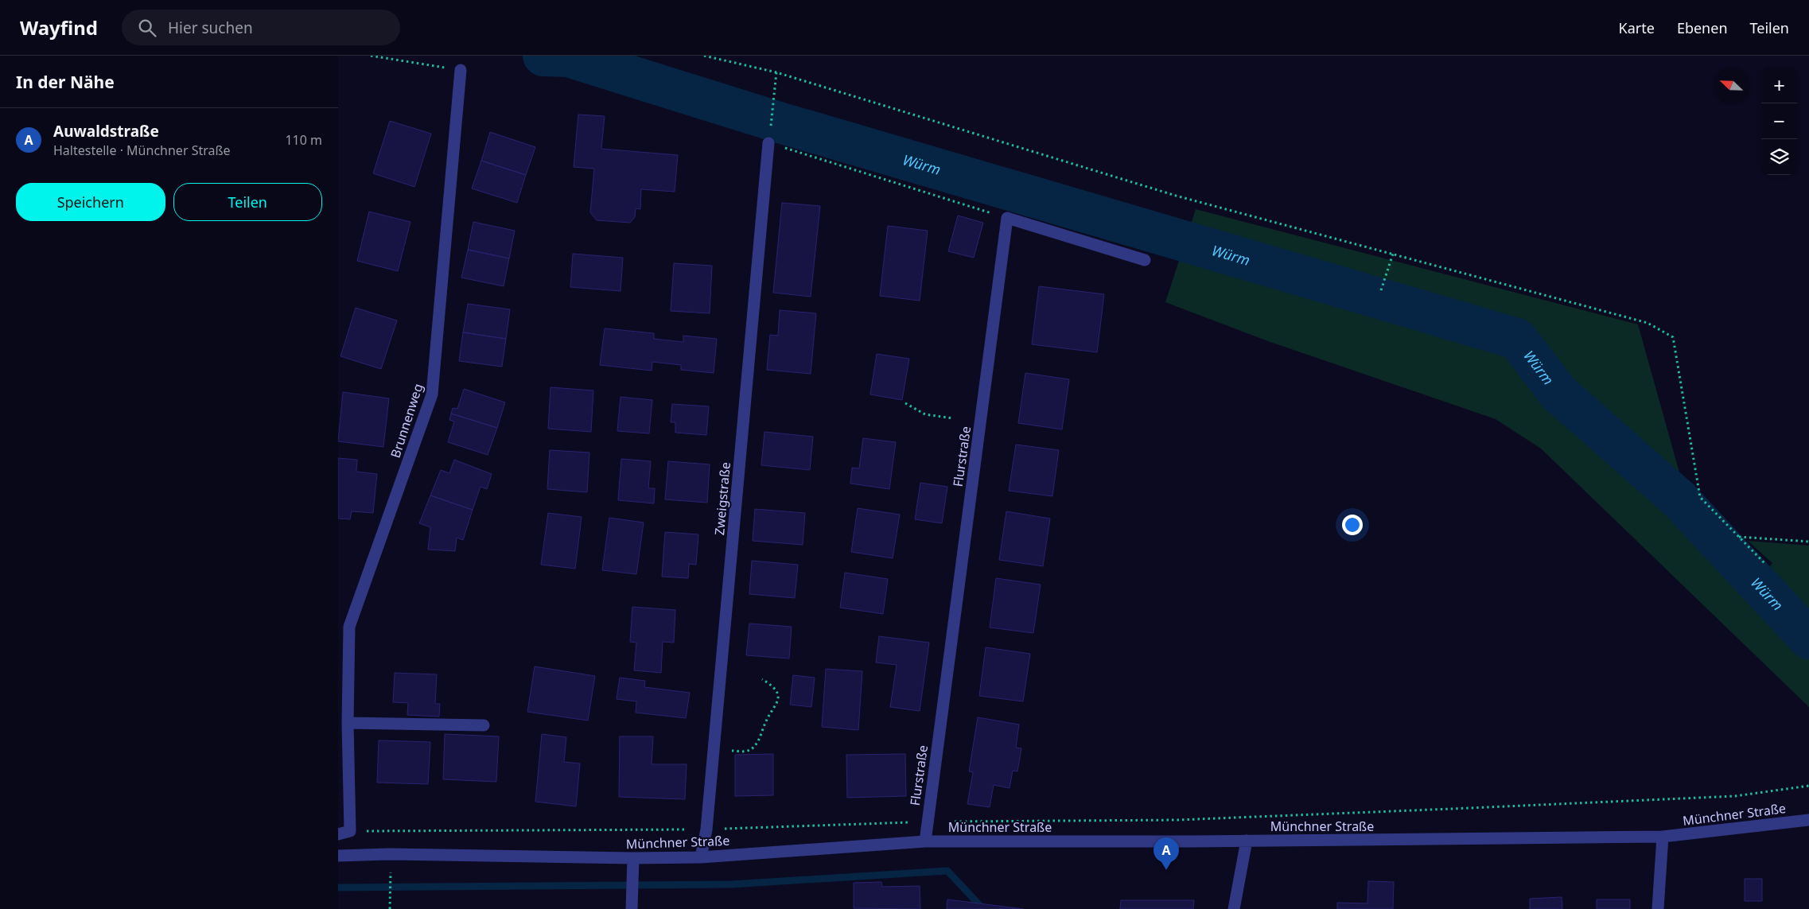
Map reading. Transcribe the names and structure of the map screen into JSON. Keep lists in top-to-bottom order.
{
  "streets": {
    "street": [
      "Brunnenweg",
      "Flurstraße",
      "Zweigstraße",
      "Münchner Straße"
    ]
  },
  "crossings": [
    ["Flurstraße", "Münchner Straße"],
    ["Zweigstraße", "Münchner Straße"]
  ],
  "water": ["Würm"],
  "north": "top left",
  "page": {
    "header": "Wayfind",
    "search": "Hier suchen",
    "nav": ["Karte", "Ebenen", "Teilen"],
    "heading": "In der Nähe",
    "map_buttons": ["+", "−"],
    "list": [
      {
        "mark": "A",
        "name": "Auwaldstraße",
        "note": "Haltestelle · Münchner Straße",
        "value": "110 m"
      }
    ],
    "buttons": ["Speichern", "Teilen"],
    "pins": "A"
  }
}
